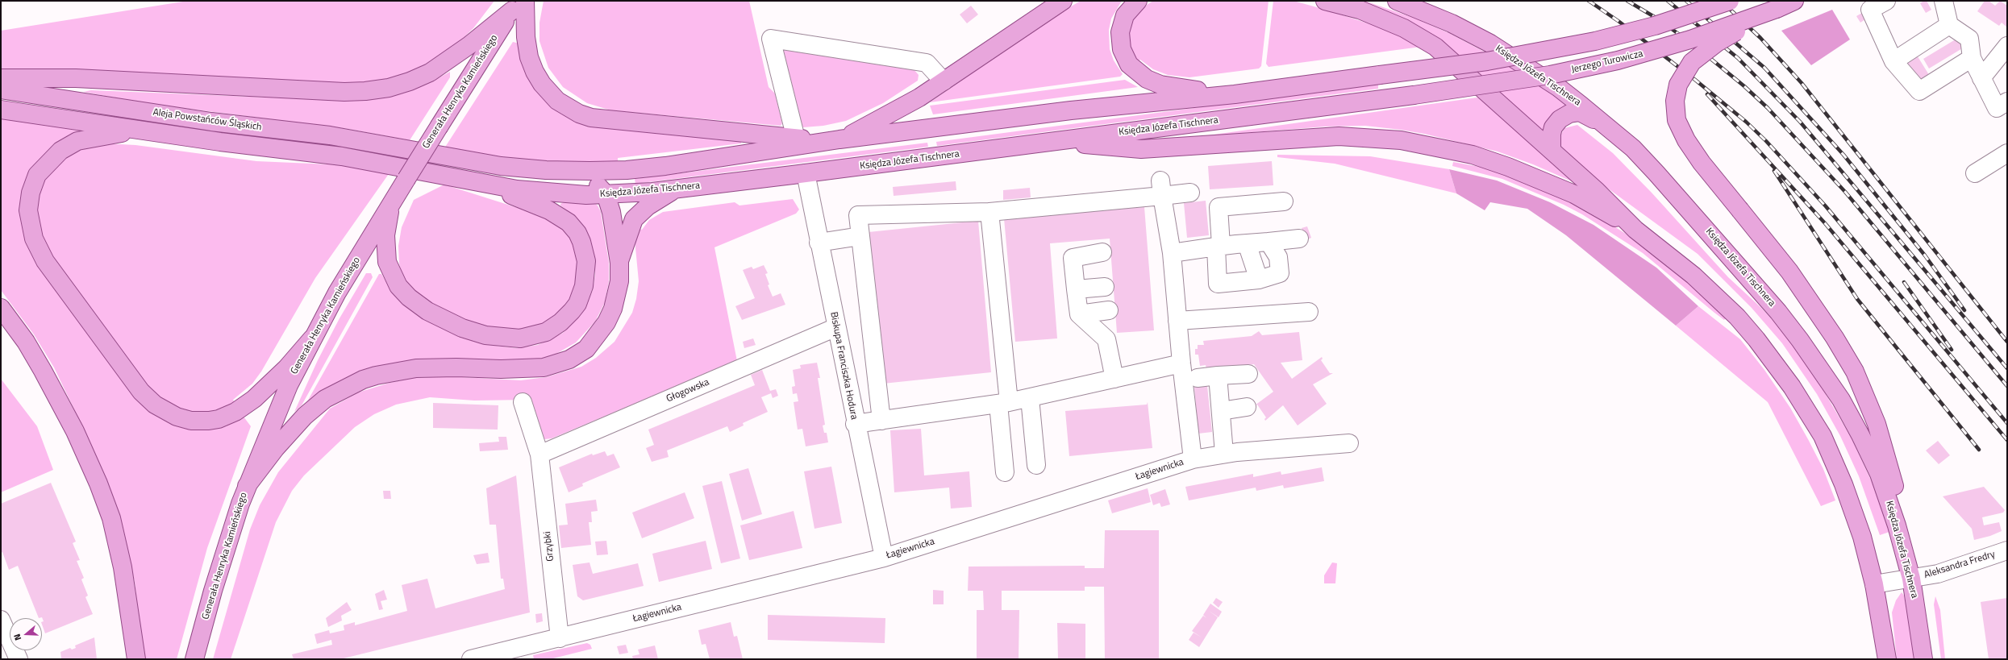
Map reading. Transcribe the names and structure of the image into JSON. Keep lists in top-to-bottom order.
{
  "streets": {
    "main road": [
      "Jerzego Turowicza",
      "Księdza Józefa Tischnera",
      "Generała Henryka Kamieńskiego",
      "Aleja Powstańców Śląskich"
    ],
    "street": [
      "Biskupa Franciszka Hodura",
      "Głogowska",
      "Łagiewnicka",
      "Grzybki",
      "Aleksandra Fredry"
    ]
  },
  "crossings": [
    ["Jerzego Turowicza", "Księdza Józefa Tischnera"],
    ["Księdza Józefa Tischnera", "Generała Henryka Kamieńskiego"],
    ["Księdza Józefa Tischnera", "Aleja Powstańców Śląskich"],
    ["Księdza Józefa Tischnera", "Biskupa Franciszka Hodura"],
    ["Księdza Józefa Tischnera", "Aleksandra Fredry"],
    ["Generała Henryka Kamieńskiego", "Aleja Powstańców Śląskich"],
    ["Biskupa Franciszka Hodura", "Głogowska"],
    ["Biskupa Franciszka Hodura", "Łagiewnicka"],
    ["Głogowska", "Grzybki"],
    ["Łagiewnicka", "Grzybki"]
  ],
  "north": "left"
}
